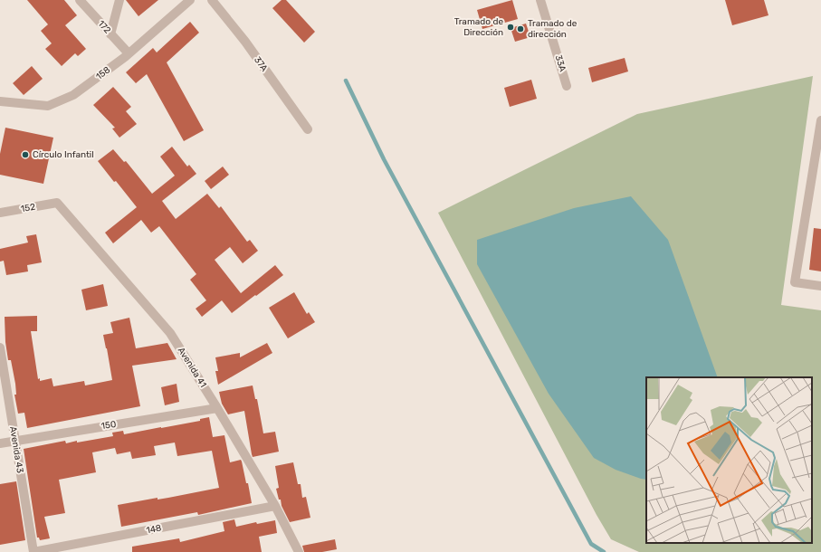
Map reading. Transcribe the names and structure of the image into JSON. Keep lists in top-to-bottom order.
{
  "streets": {
    "street": [
      "172",
      "33A",
      "37A",
      "158",
      "152",
      "Avenida 41",
      "150",
      "Avenida 43",
      "148"
    ]
  },
  "crossings": [
    ["172", "158"],
    ["152", "Avenida 41"],
    ["Avenida 41", "150"],
    ["Avenida 41", "148"],
    ["150", "Avenida 43"],
    ["Avenida 43", "148"]
  ],
  "places": ["Tramado de Dirección", "Tramado de dirección", "Círculo Infantil"]
}
